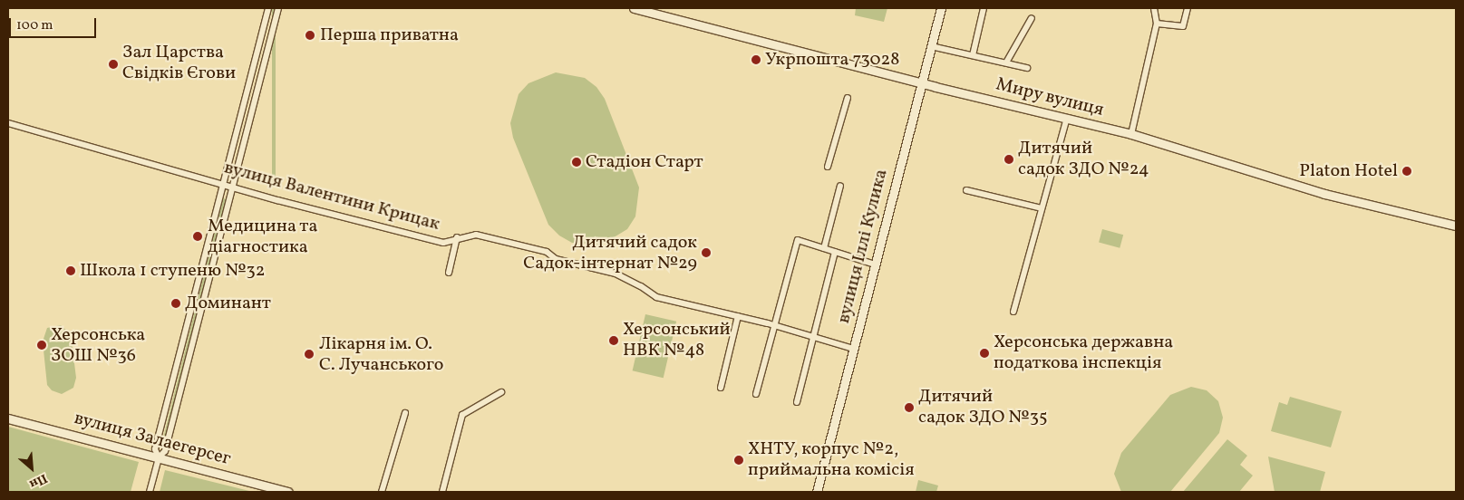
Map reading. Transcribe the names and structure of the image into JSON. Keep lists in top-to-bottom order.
{
  "streets": {
    "street": [
      "Миру вулиця",
      "вулиця Валентини Крицак",
      "вулиця Іллі Кулика",
      "вулиця Залаегерсег"
    ]
  },
  "crossings": [
    ["Миру вулиця", "вулиця Іллі Кулика"],
    ["вулиця Валентини Крицак", "вулиця Іллі Кулика"]
  ],
  "places": [
    "Перша приватна",
    "Укрпошта 73028",
    "Зал Царства Свідків Єгови",
    "Дитячий садок ЗДО №24",
    "Стадіон Старт",
    "Platon Hotel",
    "Медицина та діагностика",
    "Дитячий садок Садок-інтернат №29",
    "Школа 1 ступеню №32",
    "Доминант",
    "Херсонський НВК №48",
    "Херсонська ЗОШ №36",
    "Херсонська державна податкова інспекція",
    "Лікарня ім. О. С. Лучанського",
    "Дитячий садок ЗДО №35",
    "ХНТУ, корпус №2, приймальна комісія"
  ],
  "scale_bar": "100 m",
  "north": "bottom right"
}
